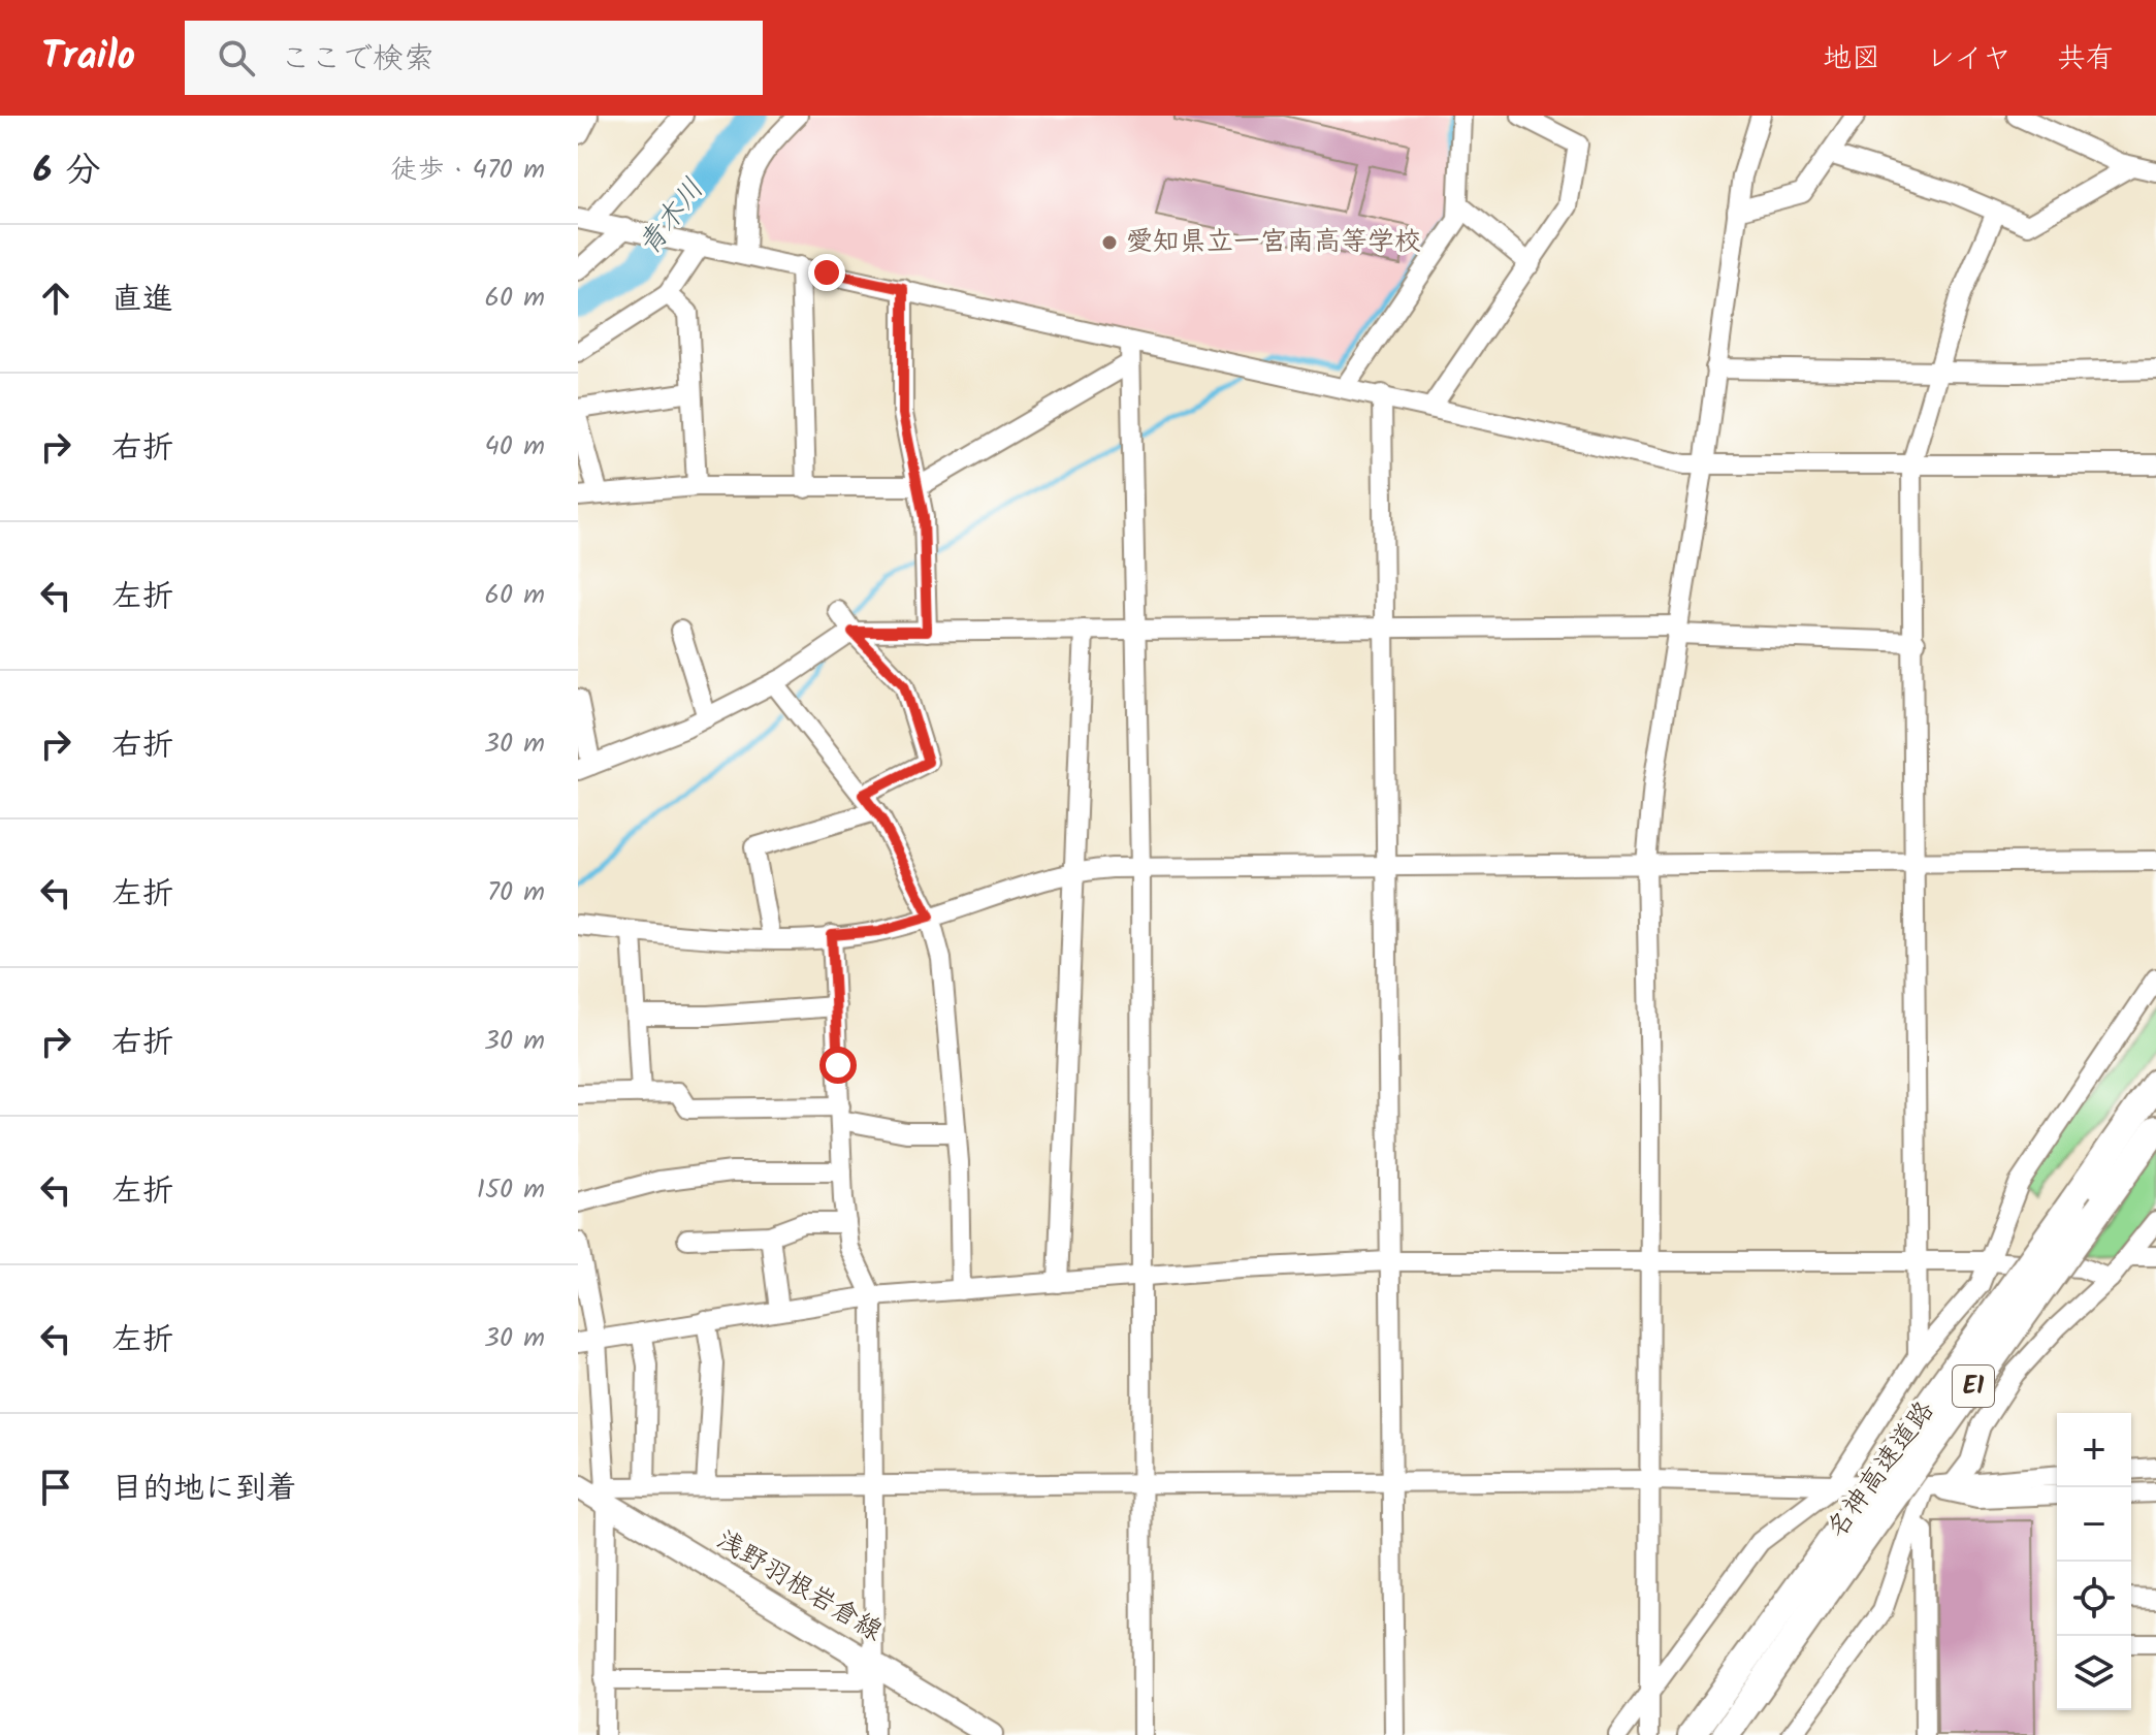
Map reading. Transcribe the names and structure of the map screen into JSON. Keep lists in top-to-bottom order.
{
  "streets": {
    "highway": ["E1", "名神高速道路"],
    "main road": ["浅野羽根岩倉線"]
  },
  "water": ["青木川"],
  "places": ["愛知県立一宮南高等学校"],
  "page": {
    "header": "Trailo",
    "search": "ここで検索",
    "nav": ["地図", "レイヤ", "共有"],
    "heading": ["6 分", "徒歩 · 470 m"],
    "list": [
      ["直進", "60 m"],
      ["右折", "40 m"],
      ["左折", "60 m"],
      ["右折", "30 m"],
      ["左折", "70 m"],
      ["右折", "30 m"],
      ["左折", "150 m"],
      ["左折", "30 m"],
      "目的地に到着"
    ],
    "map_buttons": ["+", "−"]
  }
}
